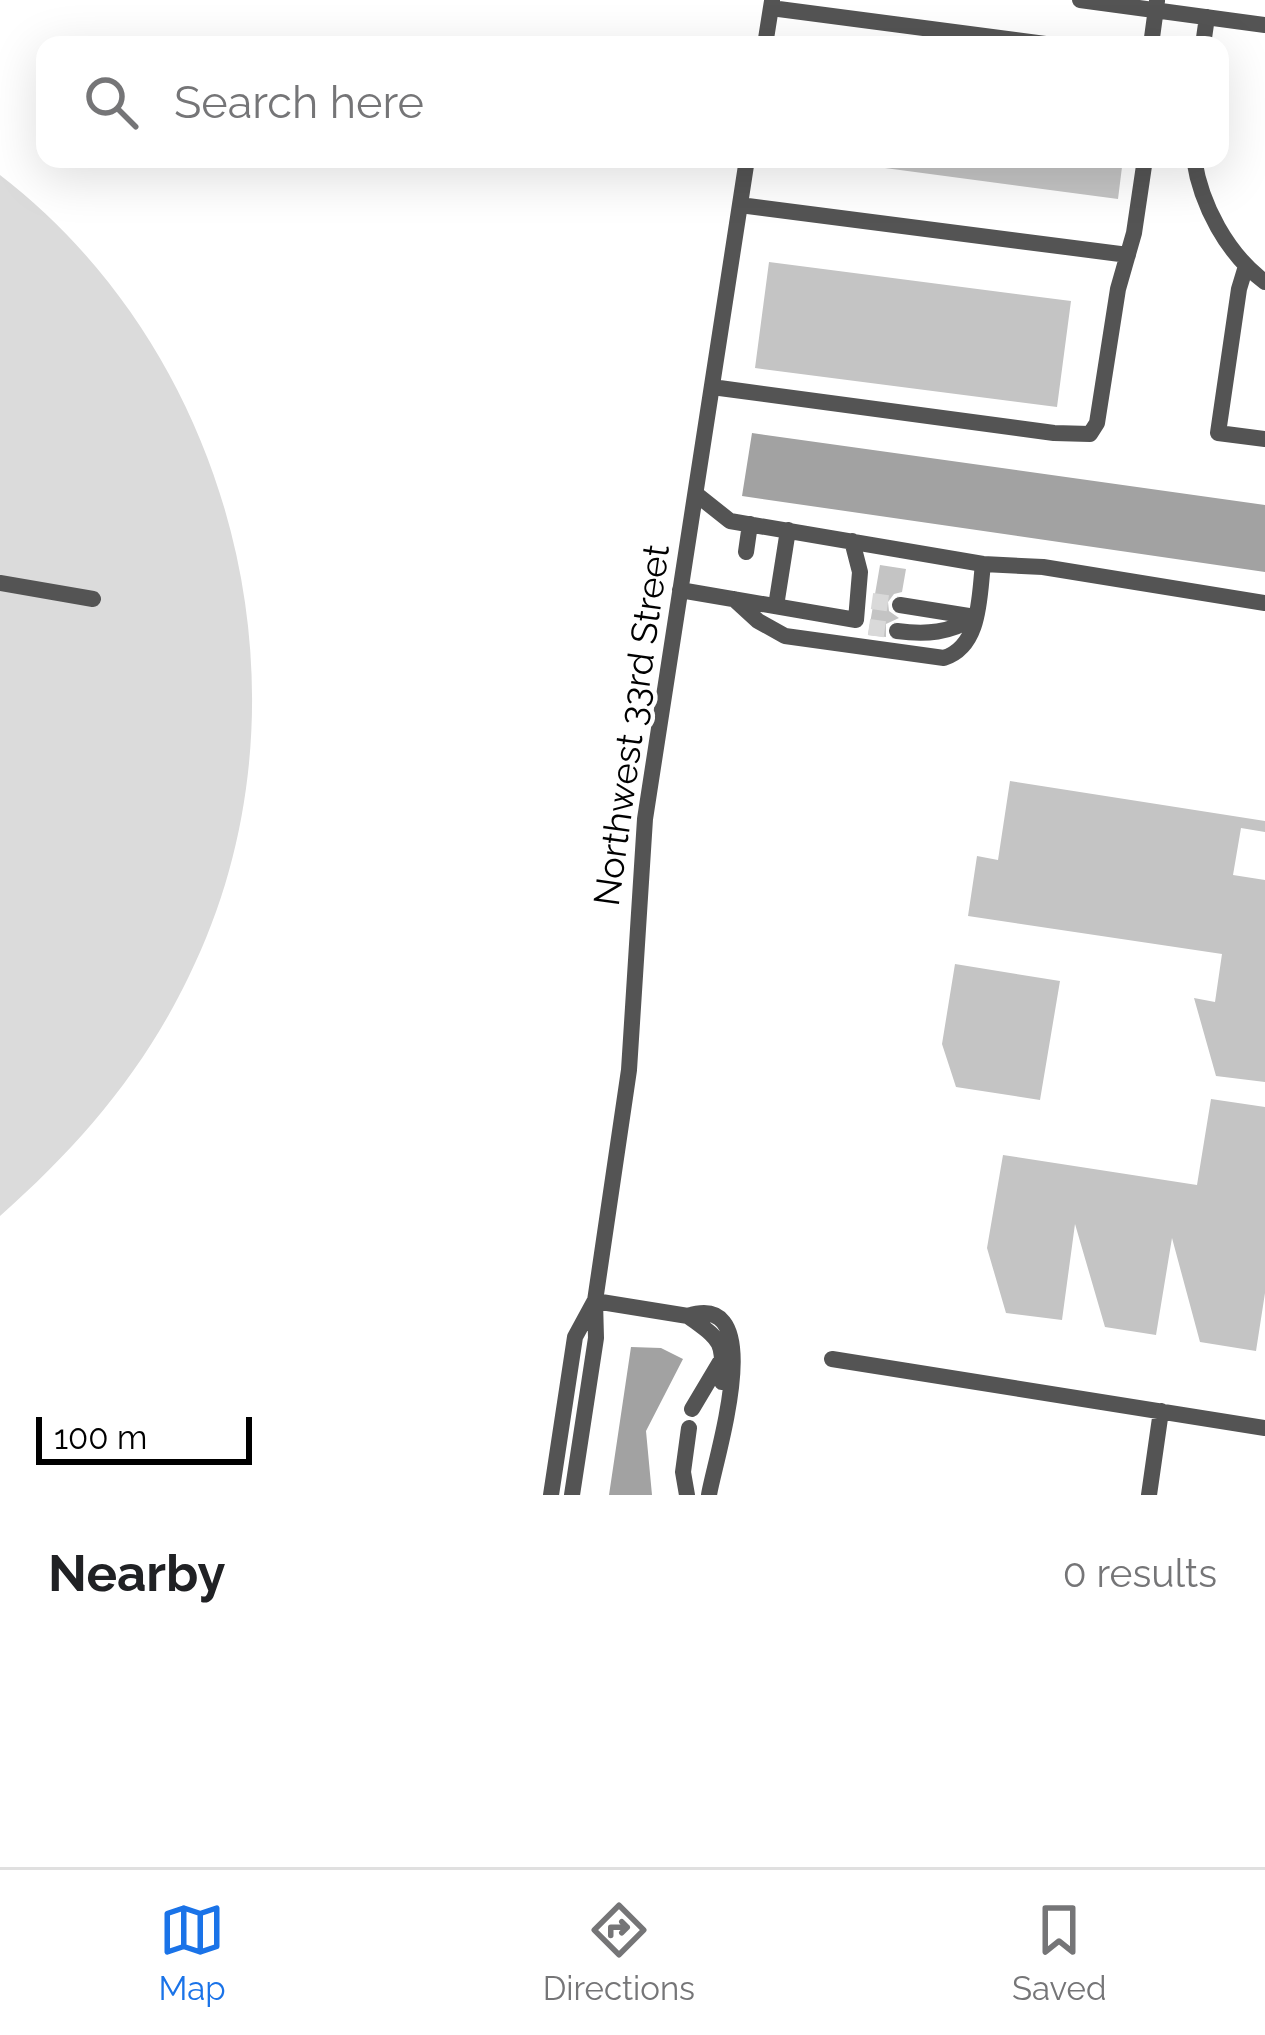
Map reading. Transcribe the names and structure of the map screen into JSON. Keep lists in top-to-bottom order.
{
  "streets": {
    "street": ["Northwest 33rd Street"]
  },
  "scale_bar": "100 m",
  "page": {
    "search": "Search here",
    "scale": "100 m",
    "heading": ["Nearby", "0 results"],
    "nav": ["Map", "Directions", "Saved"]
  }
}
